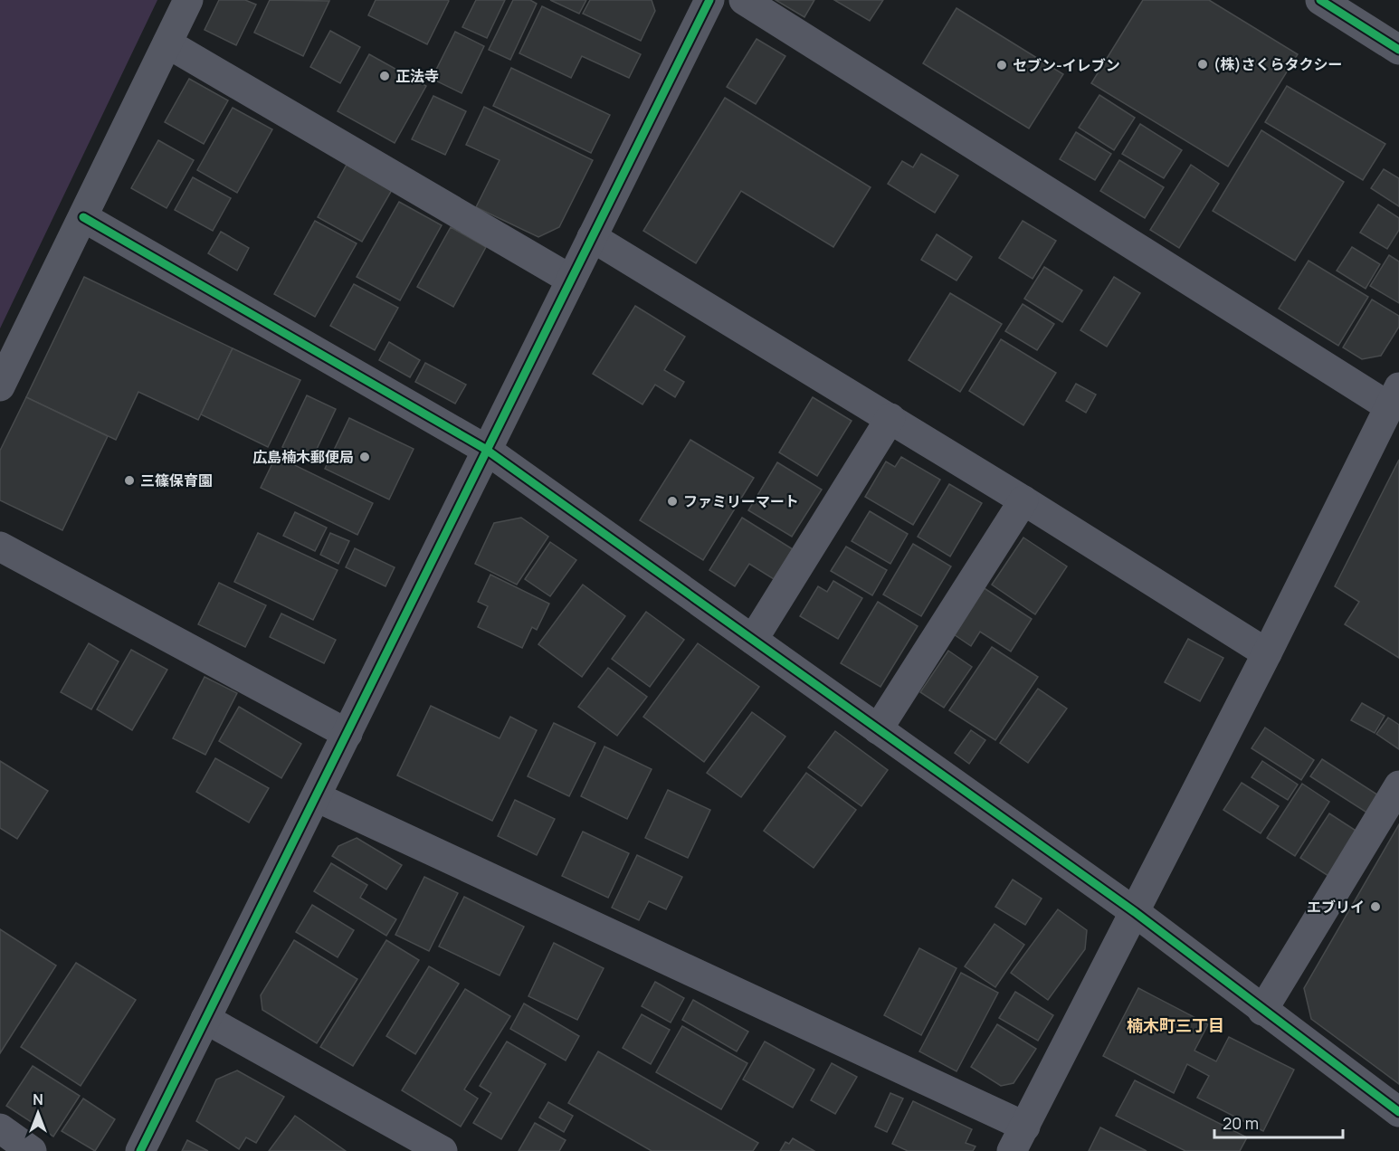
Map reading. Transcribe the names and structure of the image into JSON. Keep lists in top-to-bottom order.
{
  "districts": ["楠木町三丁目"],
  "places": [
    "(株)さくらタクシー",
    "セブン-イレブン",
    "正法寺",
    "広島楠木郵便局",
    "三篠保育園",
    "ファミリーマート",
    "エブリイ"
  ],
  "scale_bar": "20 m",
  "north": "top"
}
